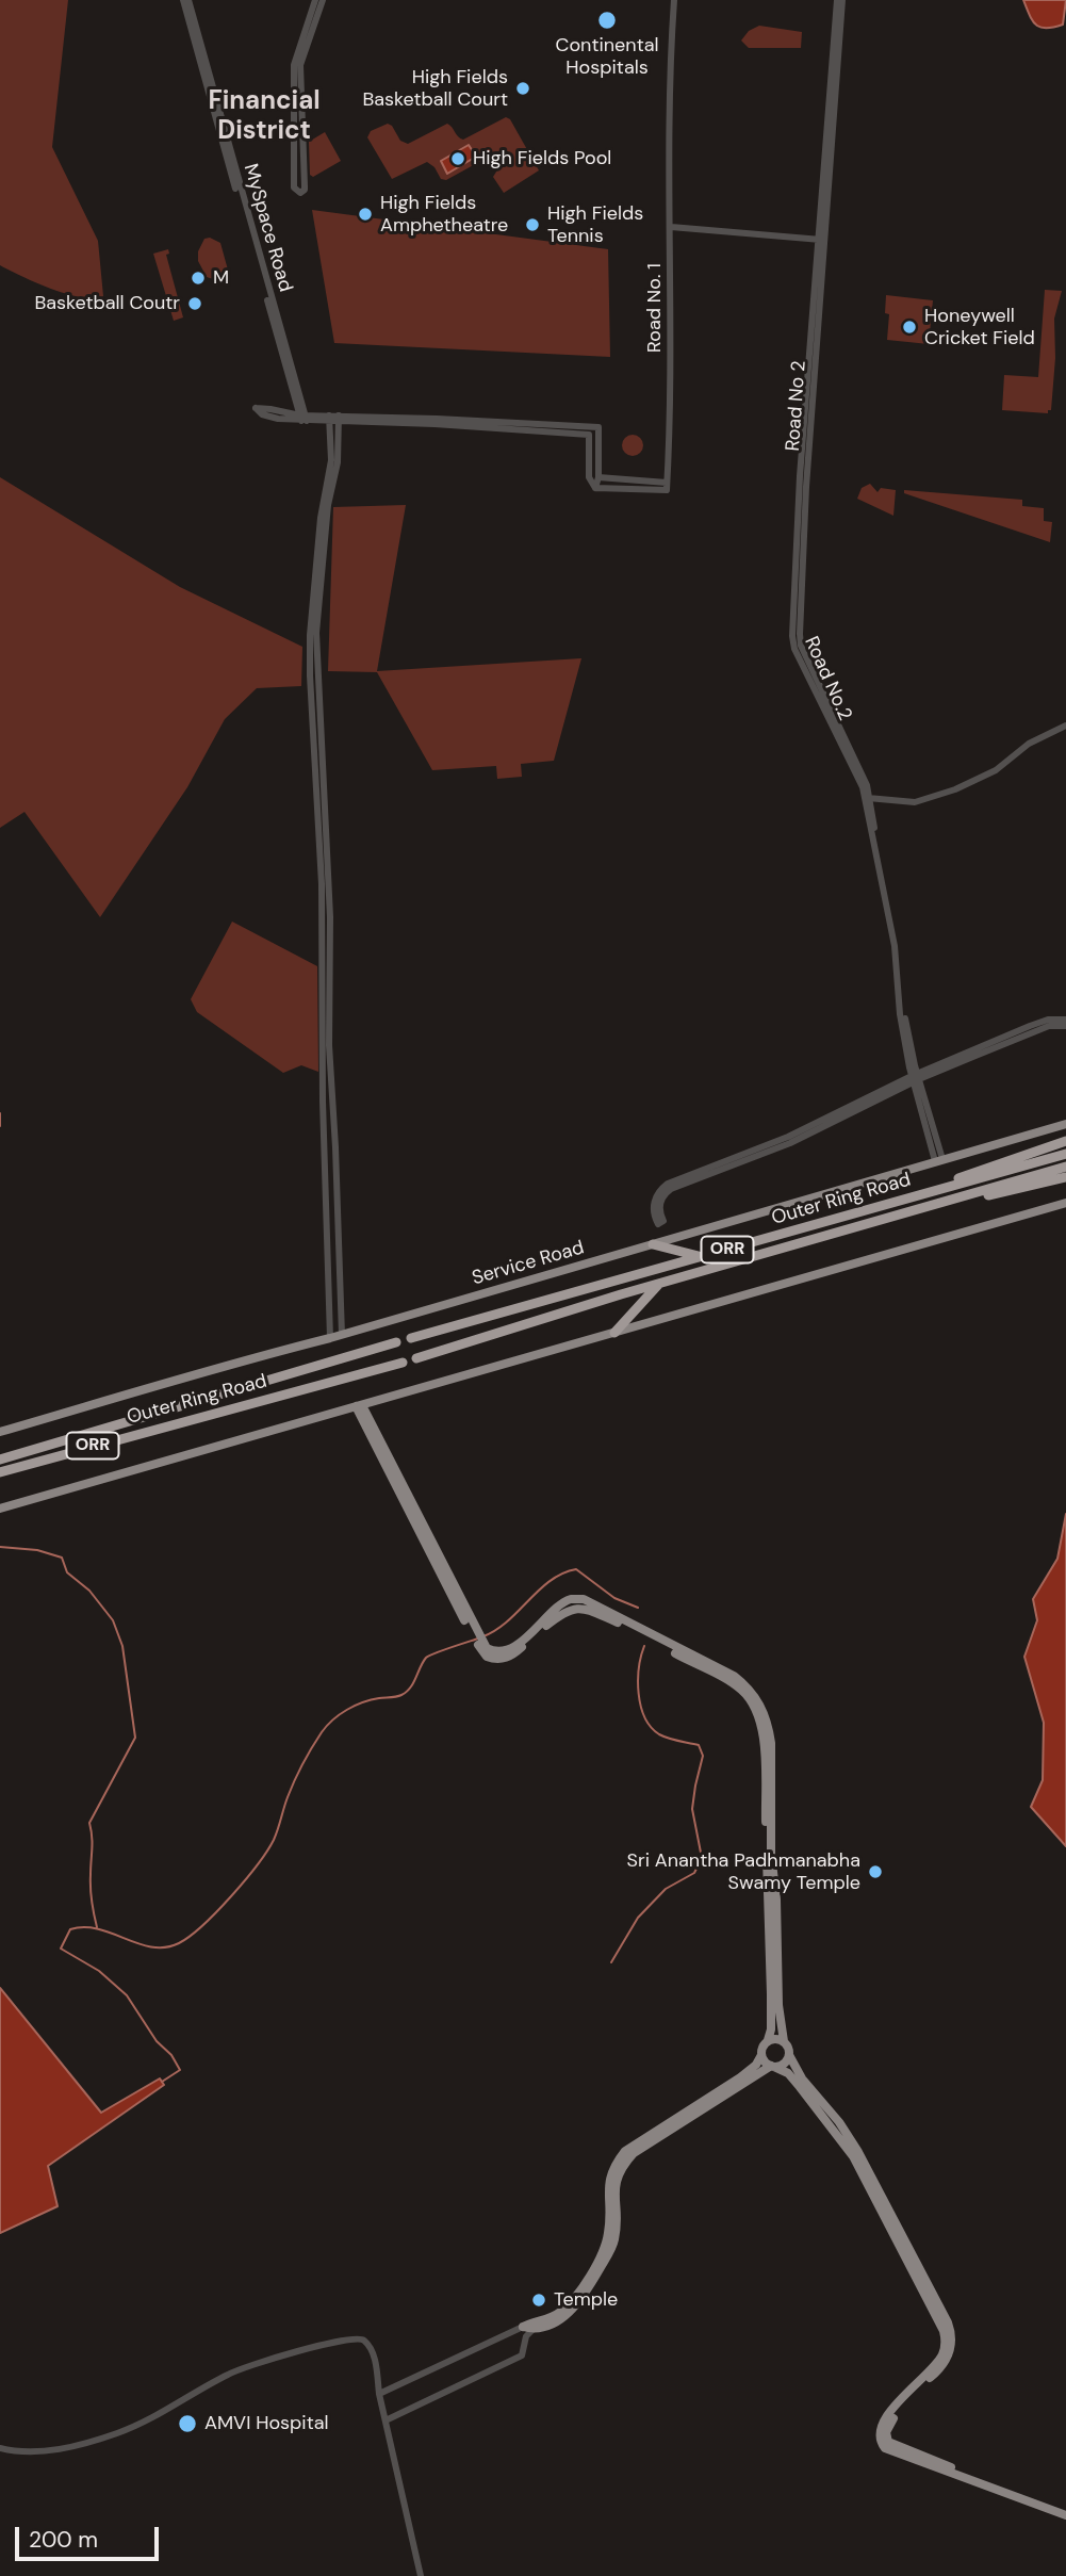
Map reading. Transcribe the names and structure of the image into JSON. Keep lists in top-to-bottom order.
{
  "streets": {
    "highway": ["Outer Ring Road", "ORR"],
    "main road": ["Service Road"],
    "street": [
      "MySpace Road",
      "Road No. 1",
      "Road No 2",
      "Road No.2"
    ]
  },
  "crossings": [
    ["Road No 2", "Road No.2"],
    ["Outer Ring Road", "ORR"]
  ],
  "districts": ["Financial District"],
  "places": [
    "Continental Hospitals",
    "High Fields Basketball Court",
    "High Fields Pool",
    "High Fields Amphetheatre",
    "High Fields Tennis",
    "M",
    "Basketball Coutr",
    "Honeywell Cricket Field",
    "Sri Anantha Padhmanabha Swamy Temple",
    "Temple",
    "AMVI Hospital"
  ],
  "scale_bar": "200 m"
}
